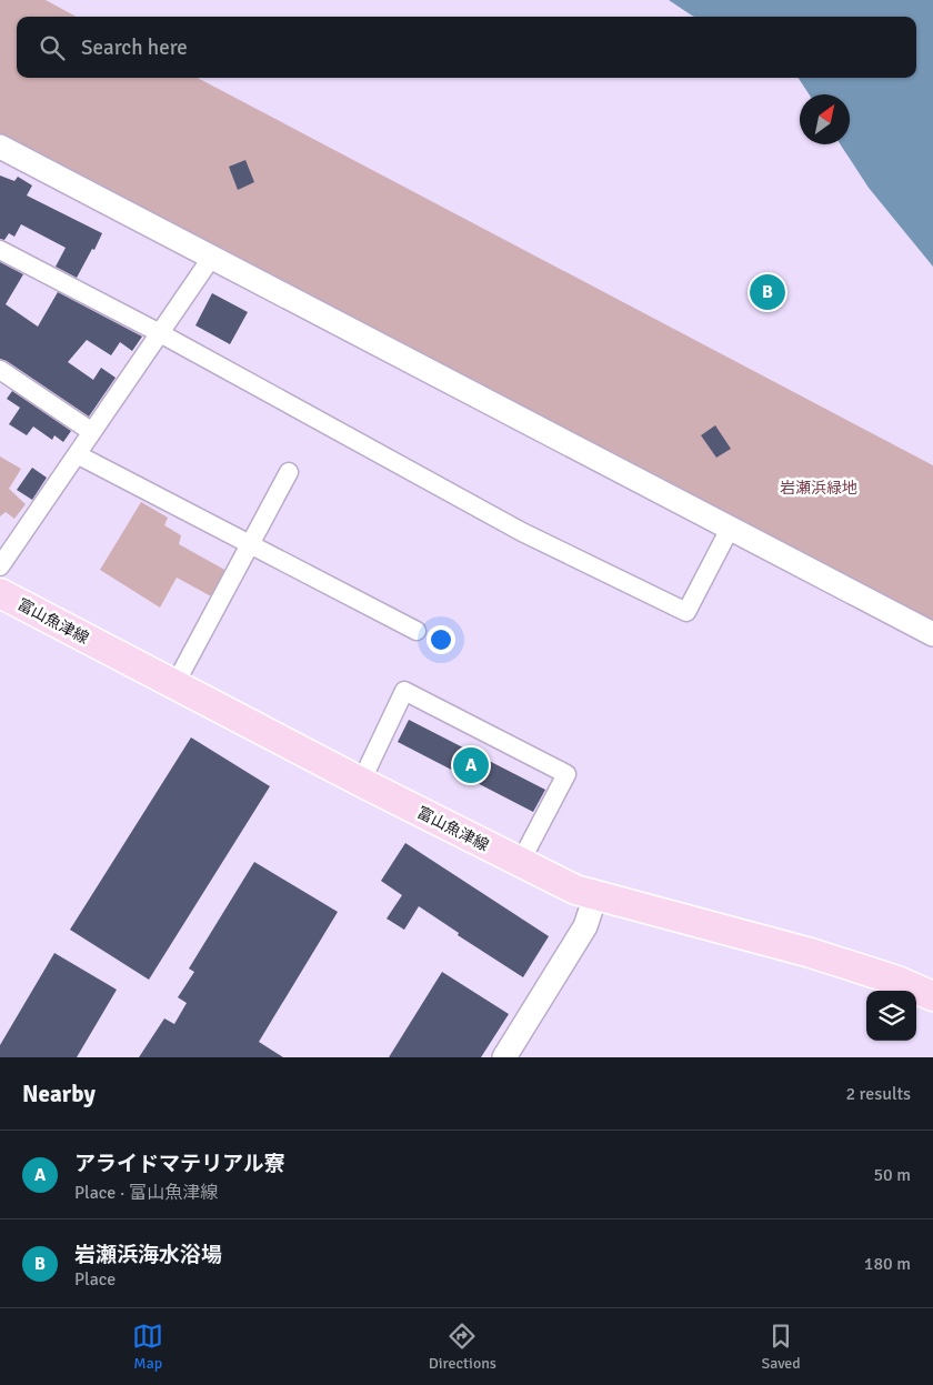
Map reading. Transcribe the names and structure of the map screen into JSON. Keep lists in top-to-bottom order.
{
  "streets": {
    "main road": ["富山魚津線"]
  },
  "parks": ["岩瀬浜緑地"],
  "north": "top right",
  "page": {
    "search": "Search here",
    "pins": ["B", "A"],
    "heading": ["Nearby", "2 results"],
    "list": [
      {
        "mark": "A",
        "name": "アライドマテリアル寮",
        "note": "Place · 富山魚津線",
        "value": "50 m"
      },
      {
        "mark": "B",
        "name": "岩瀬浜海水浴場",
        "note": "Place",
        "value": "180 m"
      }
    ],
    "nav": ["Map", "Directions", "Saved"]
  }
}
